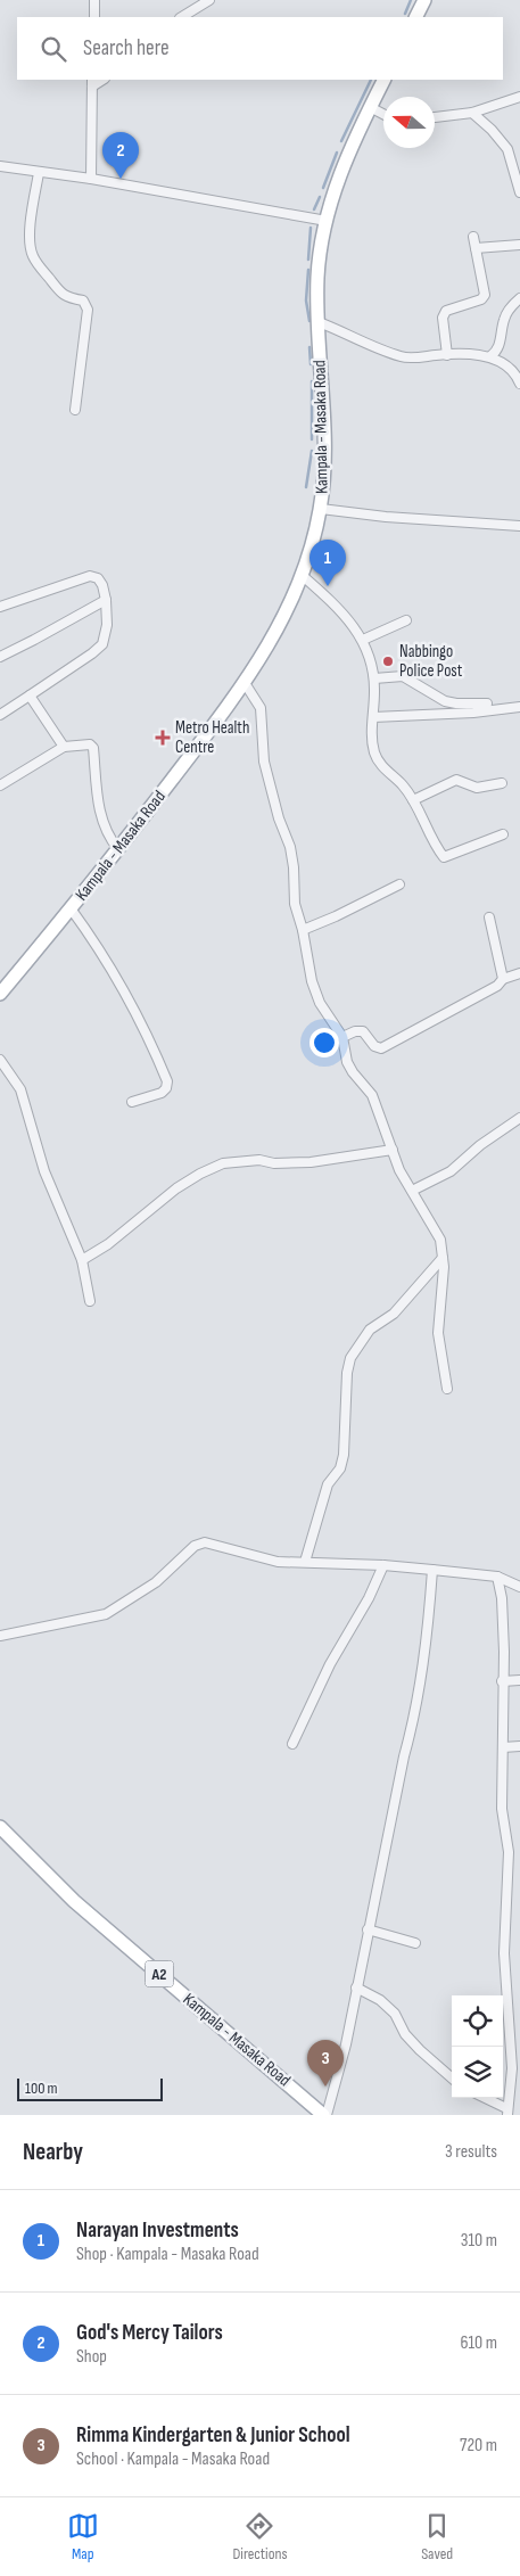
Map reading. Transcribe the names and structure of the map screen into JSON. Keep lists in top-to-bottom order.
{
  "streets": {
    "main road": ["Kampala - Masaka Road", "A2"]
  },
  "places": {
    "other": ["Nabbingo Police Post"],
    "health": ["Metro Health Centre"]
  },
  "scale_bar": "100 m",
  "north": "left",
  "page": {
    "search": "Search here",
    "pins": ["2", "1", "3"],
    "scale": "100 m",
    "heading": ["Nearby", "3 results"],
    "list": [
      {
        "mark": "1",
        "name": "Narayan Investments",
        "note": "Shop · Kampala - Masaka Road",
        "value": "310 m"
      },
      {
        "mark": "2",
        "name": "God's Mercy Tailors",
        "note": "Shop",
        "value": "610 m"
      },
      {
        "mark": "3",
        "name": "Rimma Kindergarten & Junior School",
        "note": "School · Kampala - Masaka Road",
        "value": "720 m"
      }
    ],
    "nav": ["Map", "Directions", "Saved"]
  }
}
